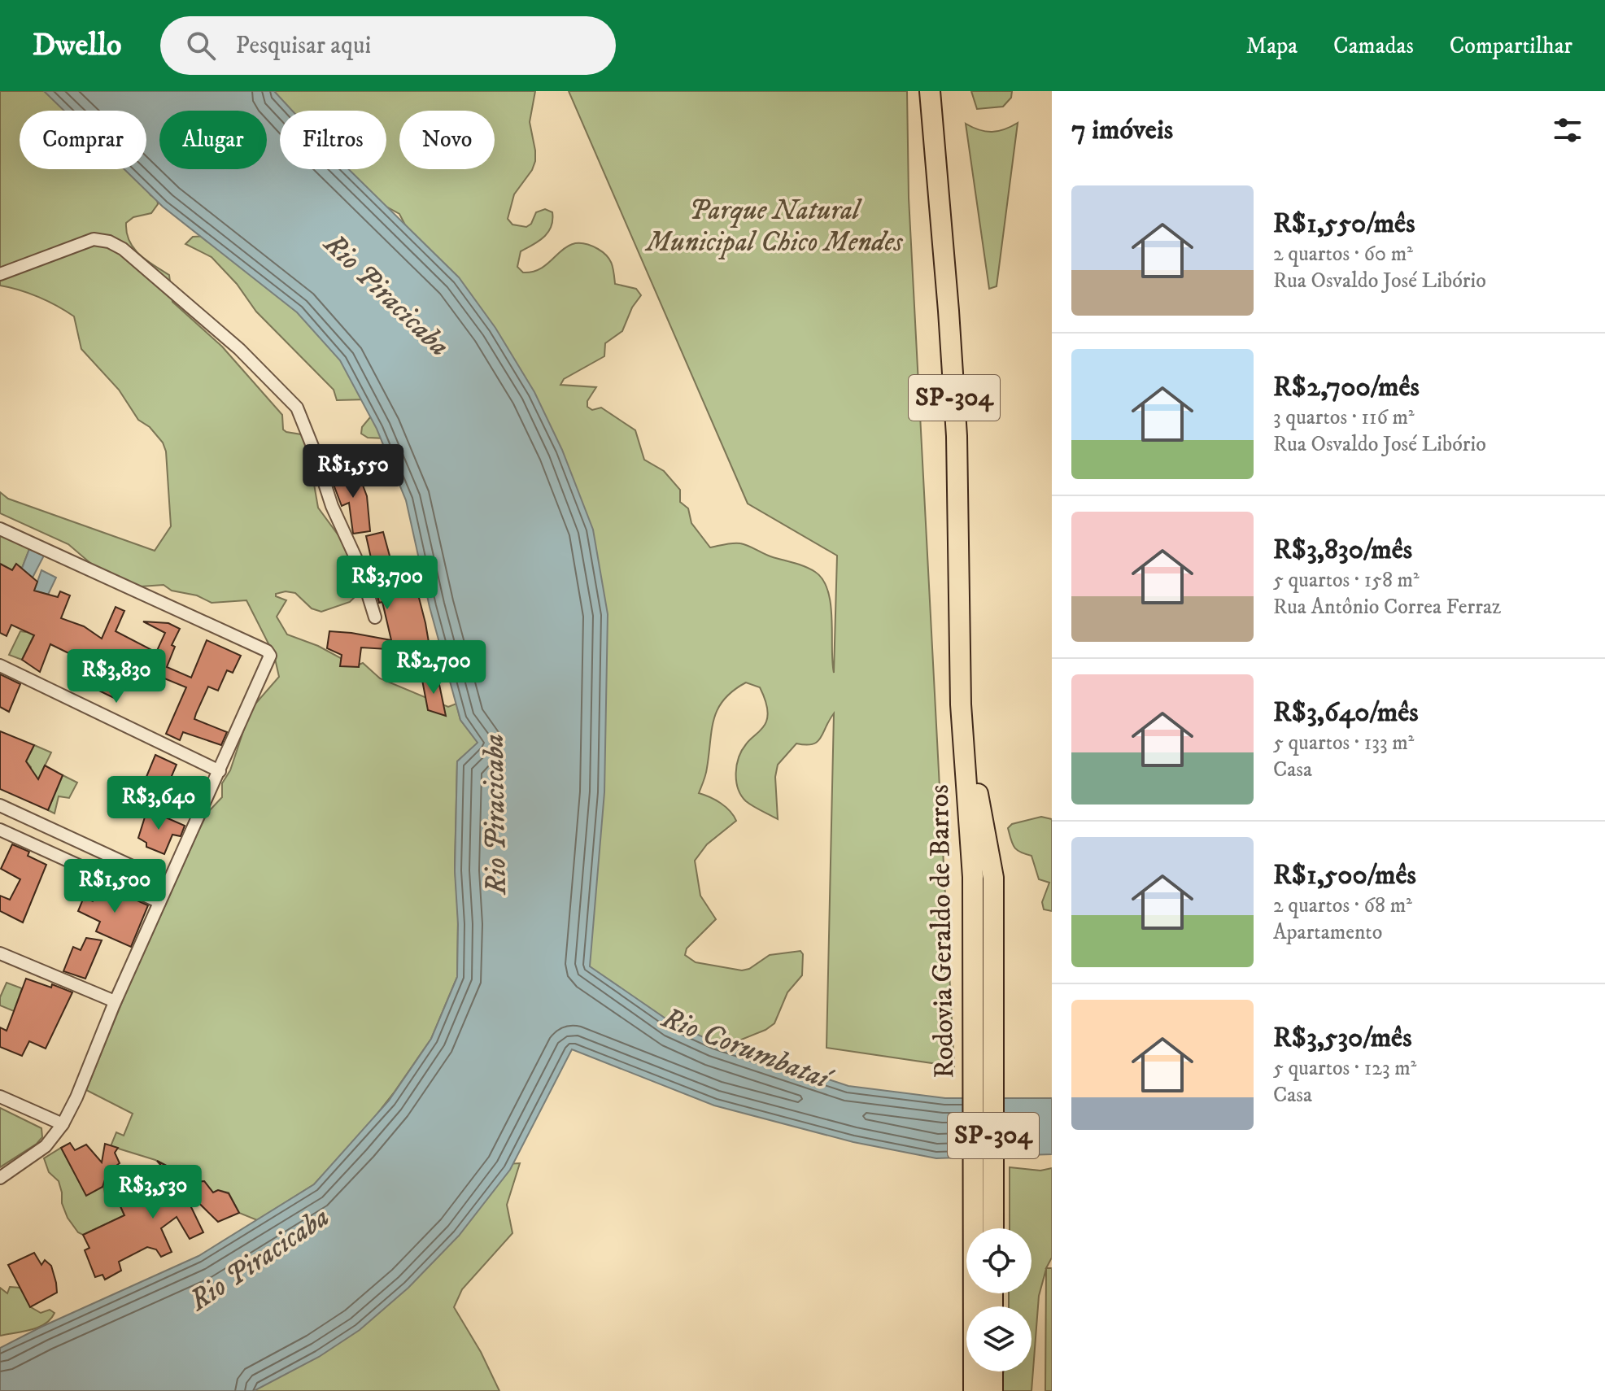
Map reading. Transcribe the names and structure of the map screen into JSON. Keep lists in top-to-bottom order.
{
  "streets": {
    "highway": ["SP-304", "Rodovia Geraldo de Barros"]
  },
  "water": ["Rio Piracicaba", "Rio Corumbataí"],
  "parks": ["Parque Natural Municipal Chico Mendes"],
  "page": {
    "header": "Dwello",
    "search": "Pesquisar aqui",
    "nav": ["Mapa", "Camadas", "Compartilhar"],
    "heading": "7 imóveis",
    "chip": [
      "Comprar",
      "Alugar",
      "Filtros",
      "Novo"
    ],
    "list": [
      {
        "name": "R$1,550/mês",
        "note": "2 quartos · 60 m² · Rua Osvaldo José Libório"
      },
      {
        "name": "R$2,700/mês",
        "note": "3 quartos · 116 m² · Rua Osvaldo José Libório"
      },
      {
        "name": "R$3,830/mês",
        "note": "5 quartos · 158 m² · Rua Antônio Correa Ferraz"
      },
      {
        "name": "R$3,640/mês",
        "note": "5 quartos · 133 m² · Casa"
      },
      {
        "name": "R$1,500/mês",
        "note": "2 quartos · 68 m² · Apartamento"
      },
      {
        "name": "R$3,530/mês",
        "note": "5 quartos · 123 m² · Casa"
      }
    ],
    "price": [
      "R$1,550",
      "R$3,700",
      "R$2,700",
      "R$3,830",
      "R$3,640",
      "R$1,500",
      "R$3,530"
    ]
  }
}
